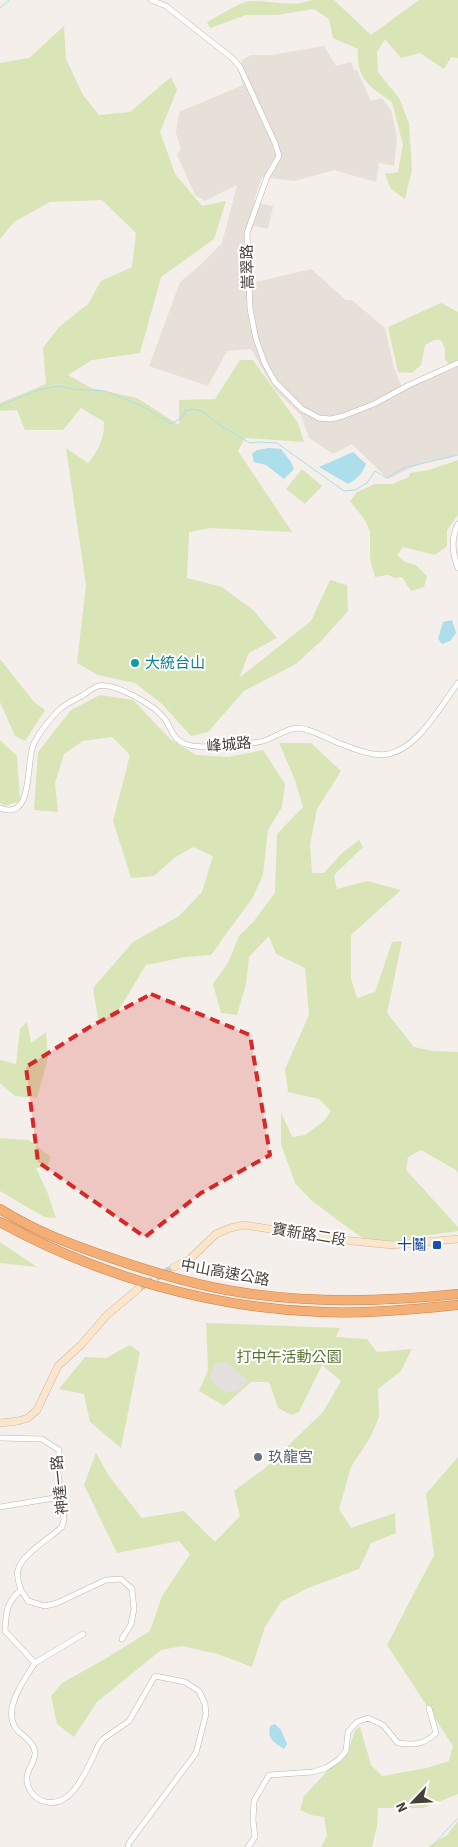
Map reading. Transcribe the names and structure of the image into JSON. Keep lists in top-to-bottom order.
{
  "streets": {
    "highway": ["中山高速公路"],
    "street": [
      "嵩翠路",
      "峰城路",
      "寶新路二段",
      "神達一路"
    ]
  },
  "parks": ["打中午活動公園"],
  "places": {
    "other": ["大統台山", "玖龍宮"],
    "transit": ["十鬮"]
  },
  "north": "bottom left"
}
